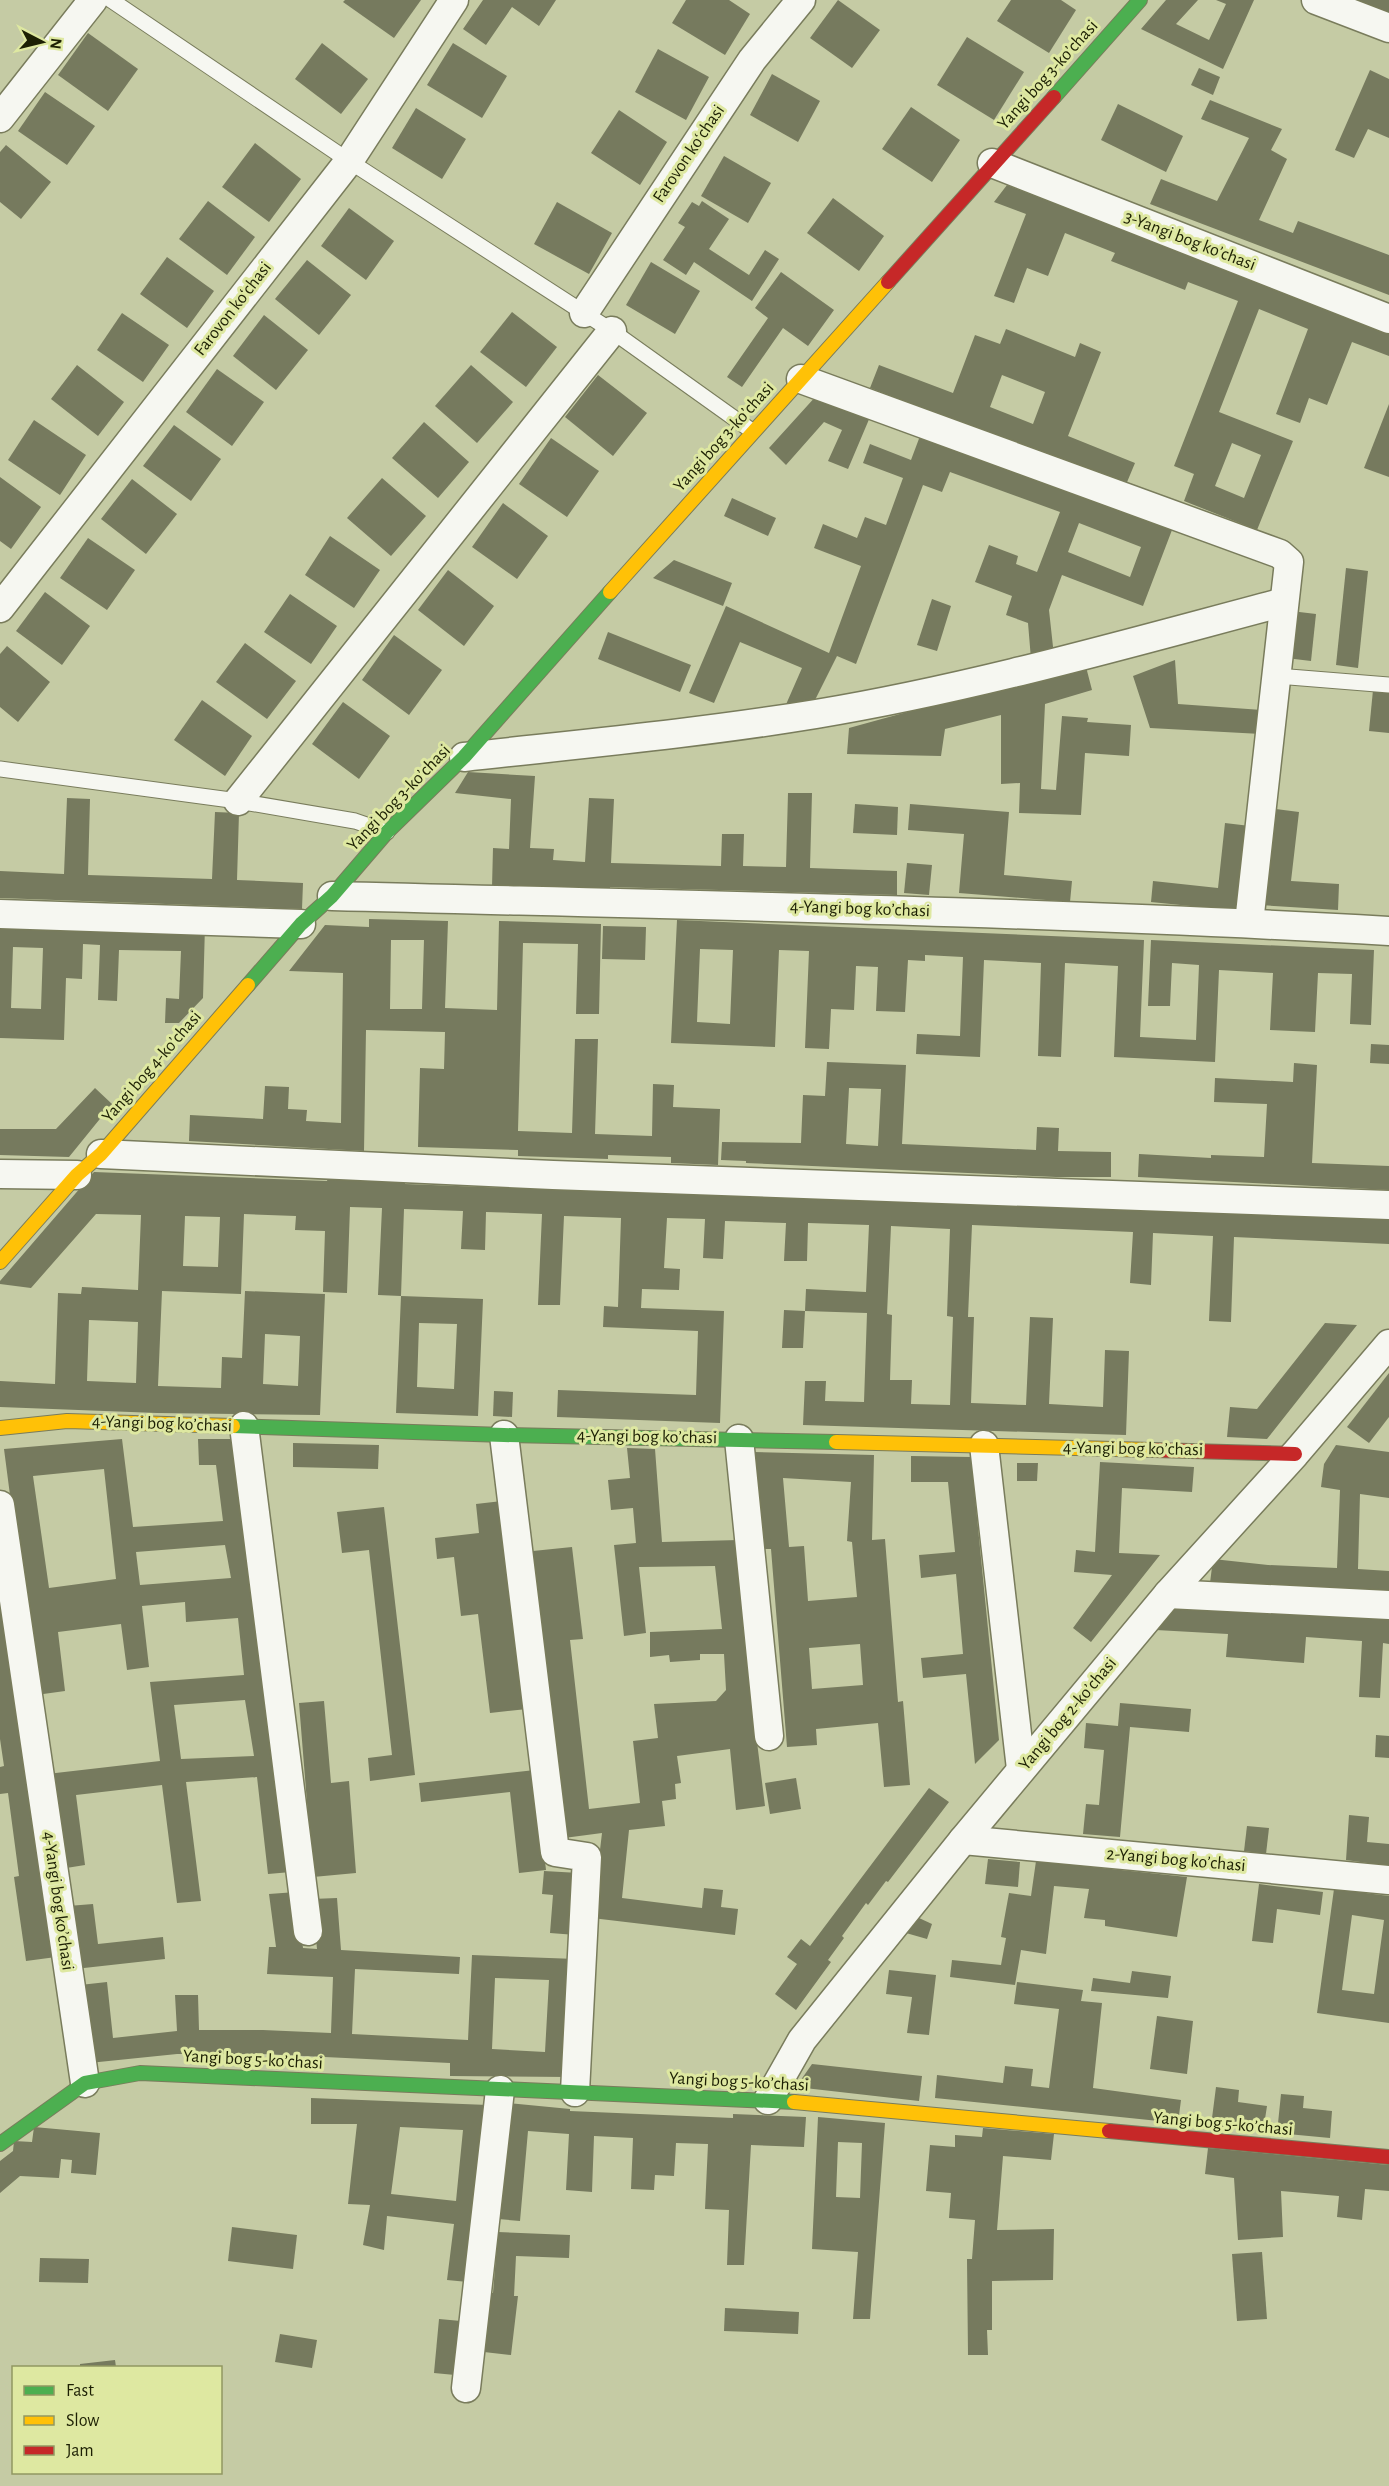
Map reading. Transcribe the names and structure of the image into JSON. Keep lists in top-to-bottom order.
{
  "streets": {
    "street": [
      "Yangi bog 3-koʼchasi",
      "Farovon koʻchasi",
      "3-Yangi bog koʼchasi",
      "4-Yangi bog koʼchasi",
      "Yangi bog 4-koʼchasi",
      "Yangi bog 2-koʼchasi",
      "2-Yangi bog koʼchasi",
      "Yangi bog 5-koʼchasi"
    ]
  },
  "crossings": [
    ["Yangi bog 3-koʼchasi", "3-Yangi bog koʼchasi"],
    ["Yangi bog 3-koʼchasi", "4-Yangi bog koʼchasi"],
    ["Yangi bog 3-koʼchasi", "Yangi bog 4-koʼchasi"],
    ["4-Yangi bog koʼchasi", "Yangi bog 4-koʼchasi"],
    ["4-Yangi bog koʼchasi", "Yangi bog 2-koʼchasi"],
    ["4-Yangi bog koʼchasi", "Yangi bog 5-koʼchasi"],
    ["Yangi bog 2-koʼchasi", "2-Yangi bog koʼchasi"],
    ["Yangi bog 2-koʼchasi", "Yangi bog 5-koʼchasi"]
  ],
  "legend": ["Fast", "Slow", "Jam"],
  "north": "right"
}
